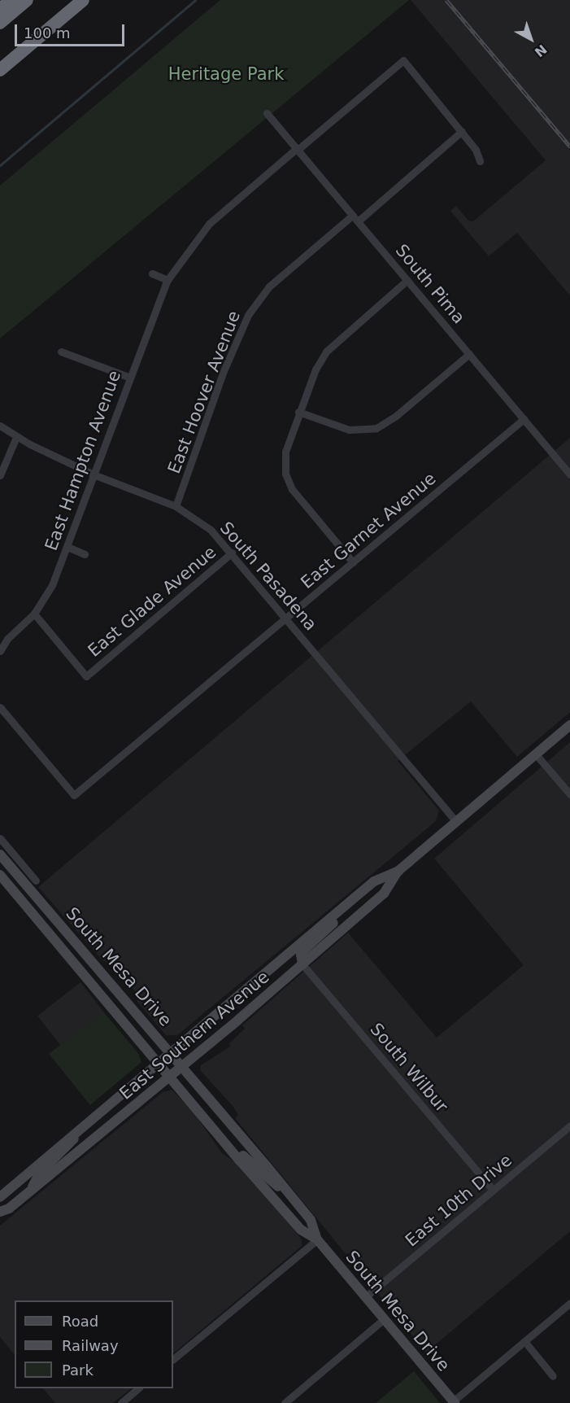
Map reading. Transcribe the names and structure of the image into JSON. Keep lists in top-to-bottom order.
{
  "streets": {
    "main road": ["South Mesa Drive", "East Southern Avenue"],
    "street": [
      "South Pima",
      "East Hoover Avenue",
      "East Hampton Avenue",
      "East Garnet Avenue",
      "South Pasadena",
      "East Glade Avenue",
      "South Wilbur",
      "East 10th Drive"
    ]
  },
  "crossings": [
    ["South Pima", "East Hoover Avenue"],
    ["South Pima", "East Hampton Avenue"],
    ["South Pima", "East Garnet Avenue"],
    ["East Hoover Avenue", "East Hampton Avenue"],
    ["East Hoover Avenue", "South Pasadena"],
    ["East Hampton Avenue", "South Pasadena"],
    ["East Hampton Avenue", "East Glade Avenue"],
    ["East Garnet Avenue", "South Pasadena"],
    ["South Pasadena", "East Glade Avenue"],
    ["South Pasadena", "East Southern Avenue"],
    ["South Mesa Drive", "East Southern Avenue"],
    ["South Mesa Drive", "East 10th Drive"],
    ["East Southern Avenue", "South Wilbur"],
    ["South Wilbur", "East 10th Drive"]
  ],
  "parks": ["Heritage Park"],
  "legend": ["Road", "Railway", "Park"],
  "scale_bar": "100 m",
  "north": "bottom right"
}
